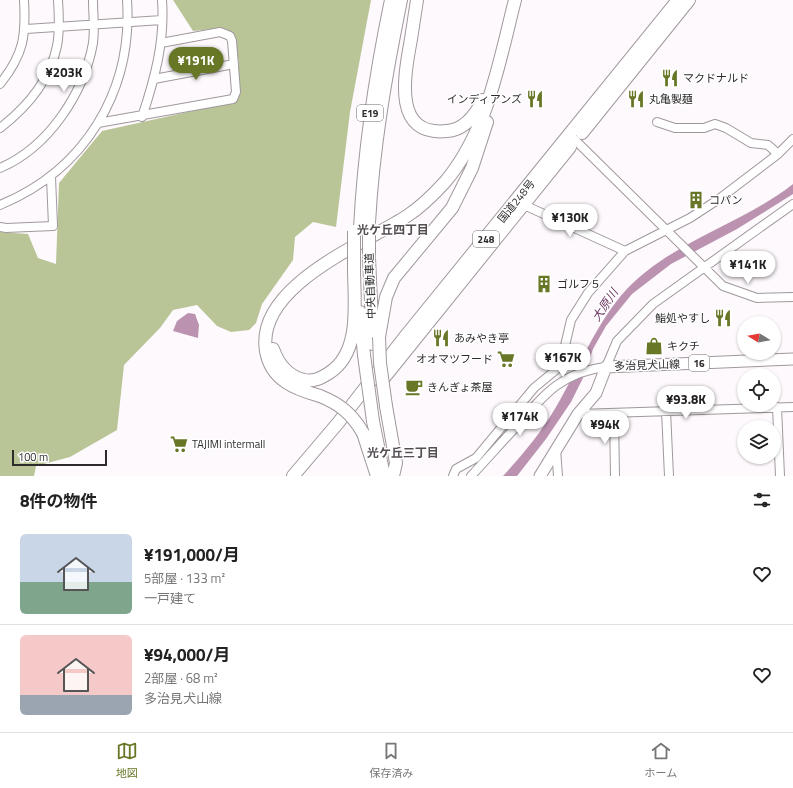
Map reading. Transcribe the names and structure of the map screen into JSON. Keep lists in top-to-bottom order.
{
  "streets": {
    "highway": [
      "E19",
      "国道248号",
      "248",
      "中央自動車道"
    ],
    "main road": ["16", "多治見犬山線"]
  },
  "districts": ["光ケ丘四丁目", "光ケ丘三丁目"],
  "water": ["大原川"],
  "places": {
    "restaurant": [
      "マクドナルド",
      "インディアンズ",
      "丸亀製麺",
      "鮨処やすし",
      "あみやき亭"
    ],
    "building": ["コパン", "ゴルフ５"],
    "shop": ["キクチ"],
    "supermarket": ["オオマツフード", "TAJIMI intermall"],
    "cafe": ["きんぎょ茶屋"]
  },
  "scale_bar": "100 m",
  "north": "left",
  "page": {
    "price": [
      "¥191K",
      "¥203K",
      "¥130K",
      "¥141K",
      "¥167K",
      "¥93.8K",
      "¥174K",
      "¥94K"
    ],
    "scale": "100 m",
    "heading": "8件の物件",
    "list": [
      {
        "name": "¥191,000/月",
        "note": "5部屋 · 133 m² · 一戸建て"
      },
      {
        "name": "¥94,000/月",
        "note": "2部屋 · 68 m² · 多治見犬山線"
      }
    ],
    "tabs": ["地図", "保存済み", "ホーム"]
  }
}
